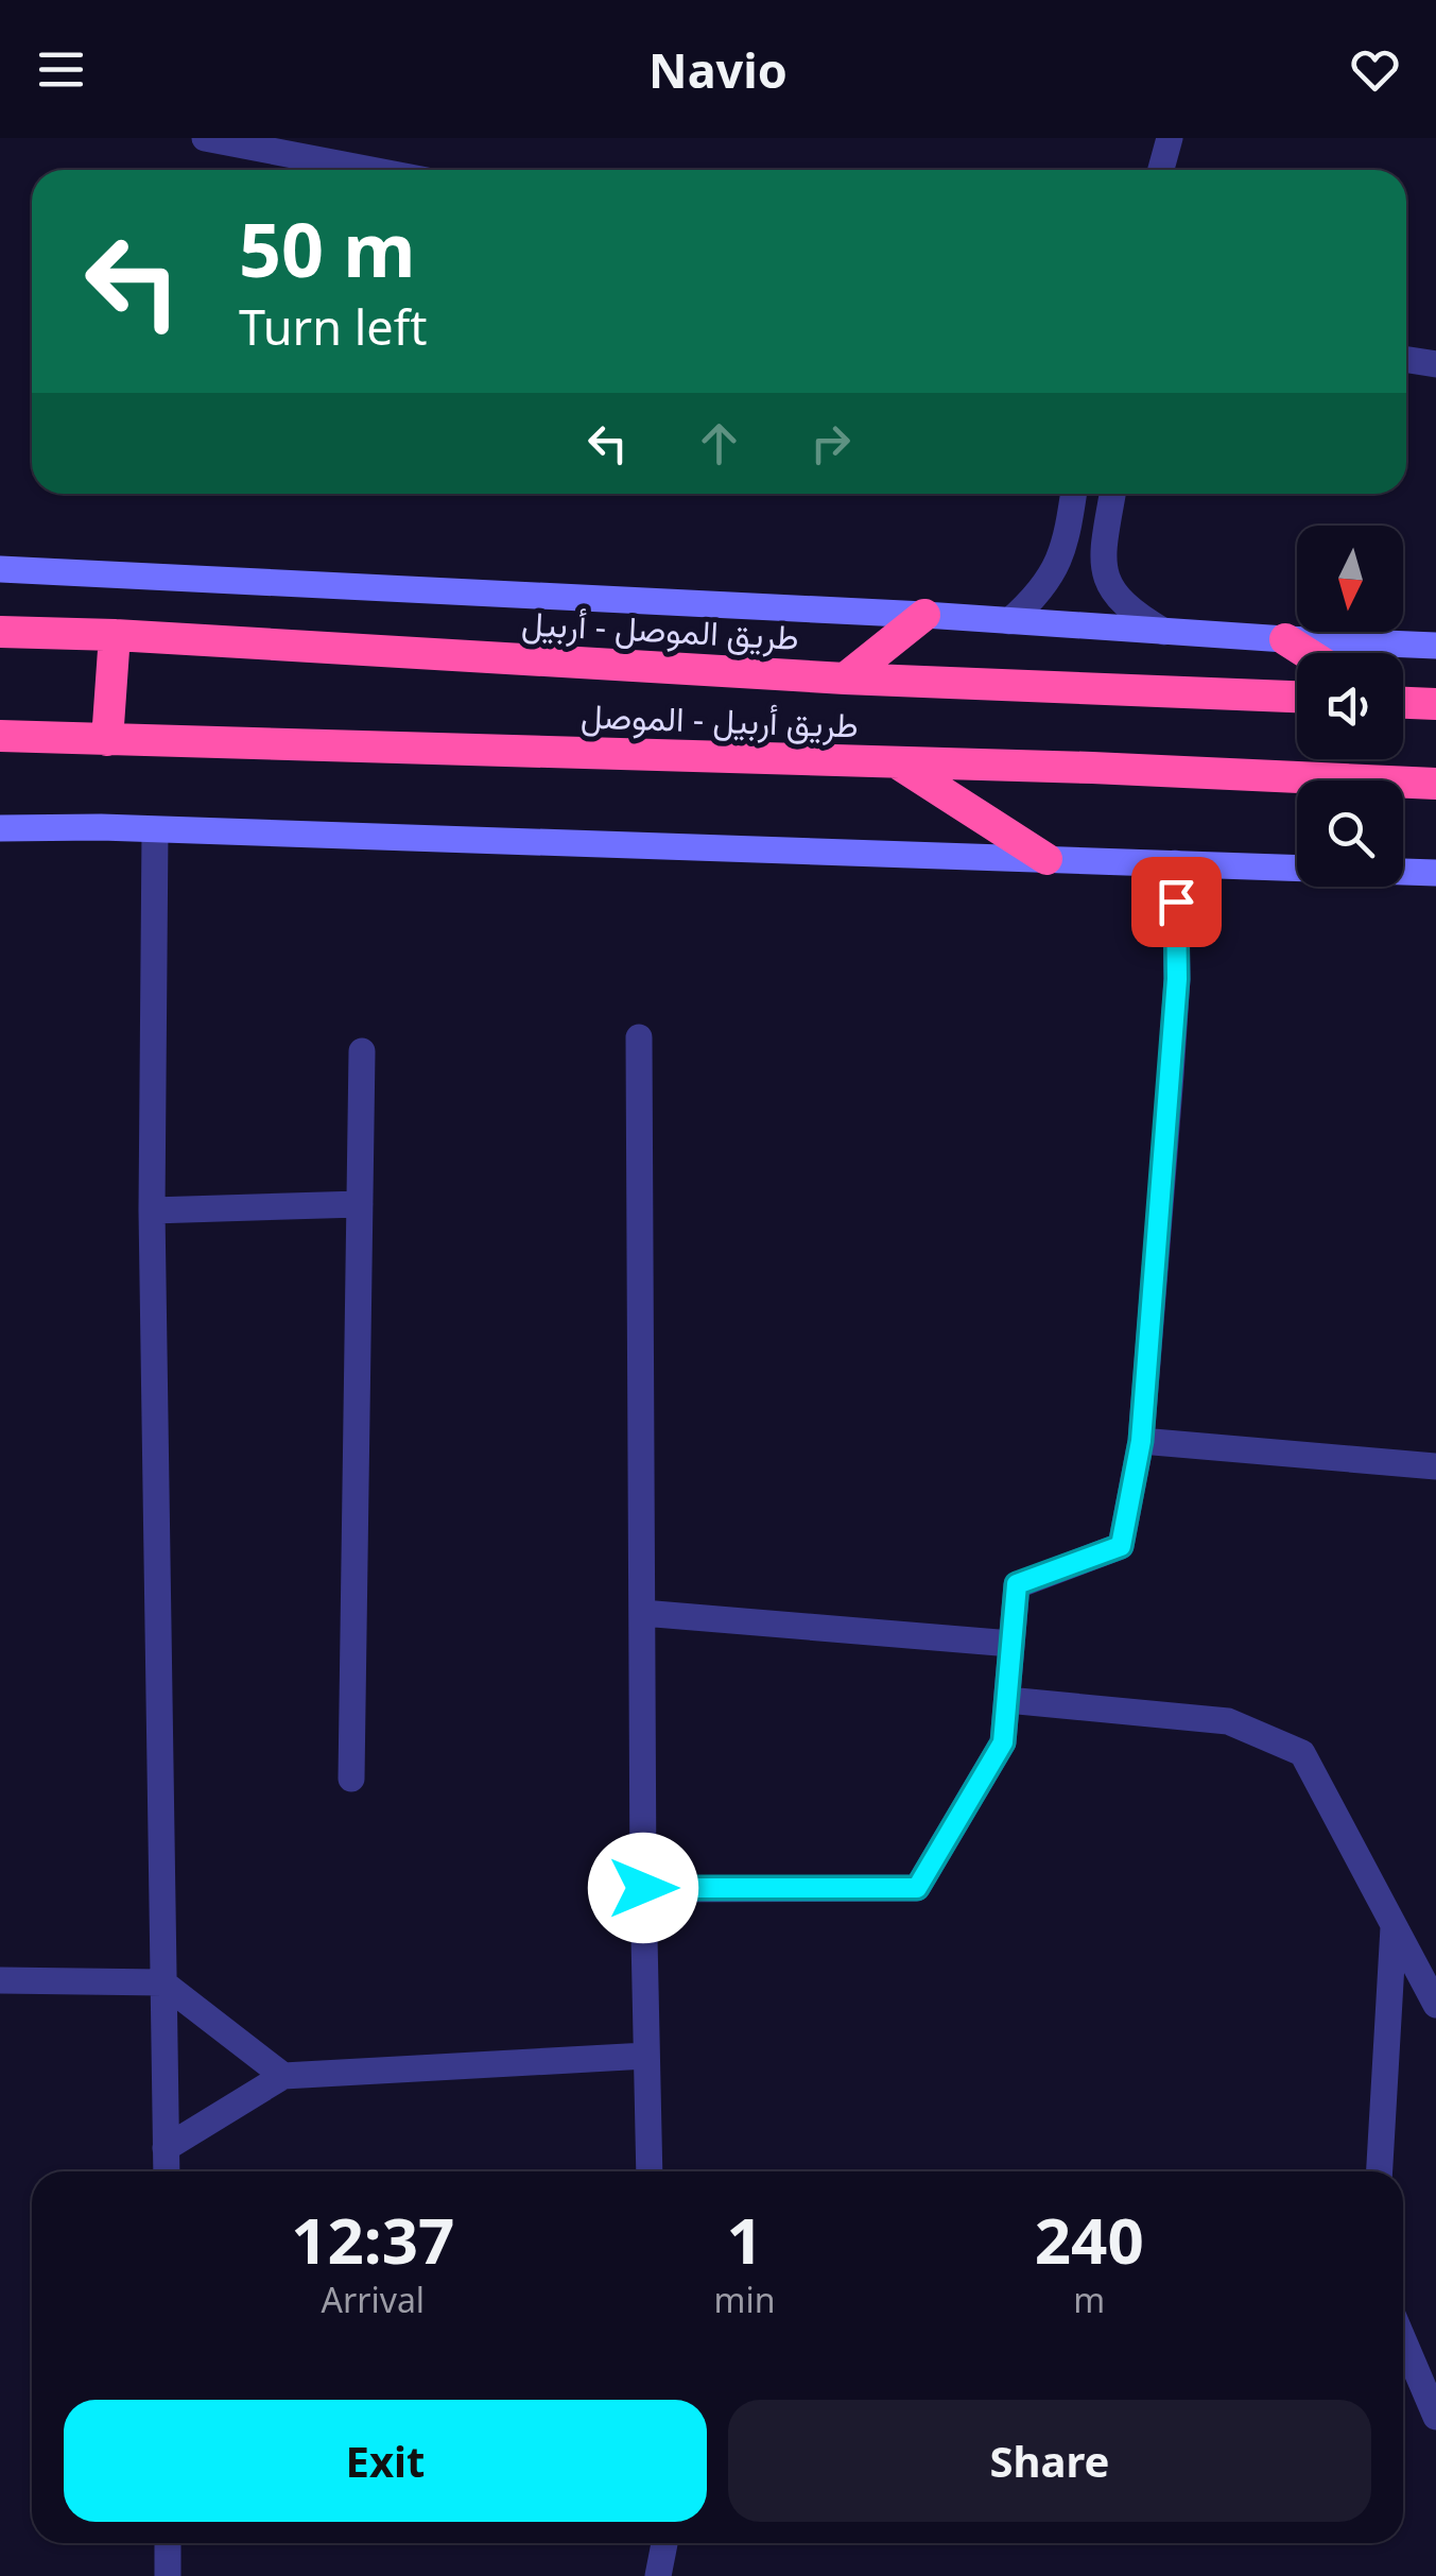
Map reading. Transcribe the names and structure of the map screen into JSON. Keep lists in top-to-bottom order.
{
  "streets": {
    "highway": ["طريق الموصل - أربيل", "طريق أربيل - الموصل"]
  },
  "north": "bottom",
  "page": {
    "header": "Navio",
    "turn": ["50 m", "Turn left"],
    "eta": [
      "12:37",
      "Arrival",
      "1",
      "min",
      "240",
      "m"
    ],
    "buttons": ["Exit", "Share"]
  }
}
